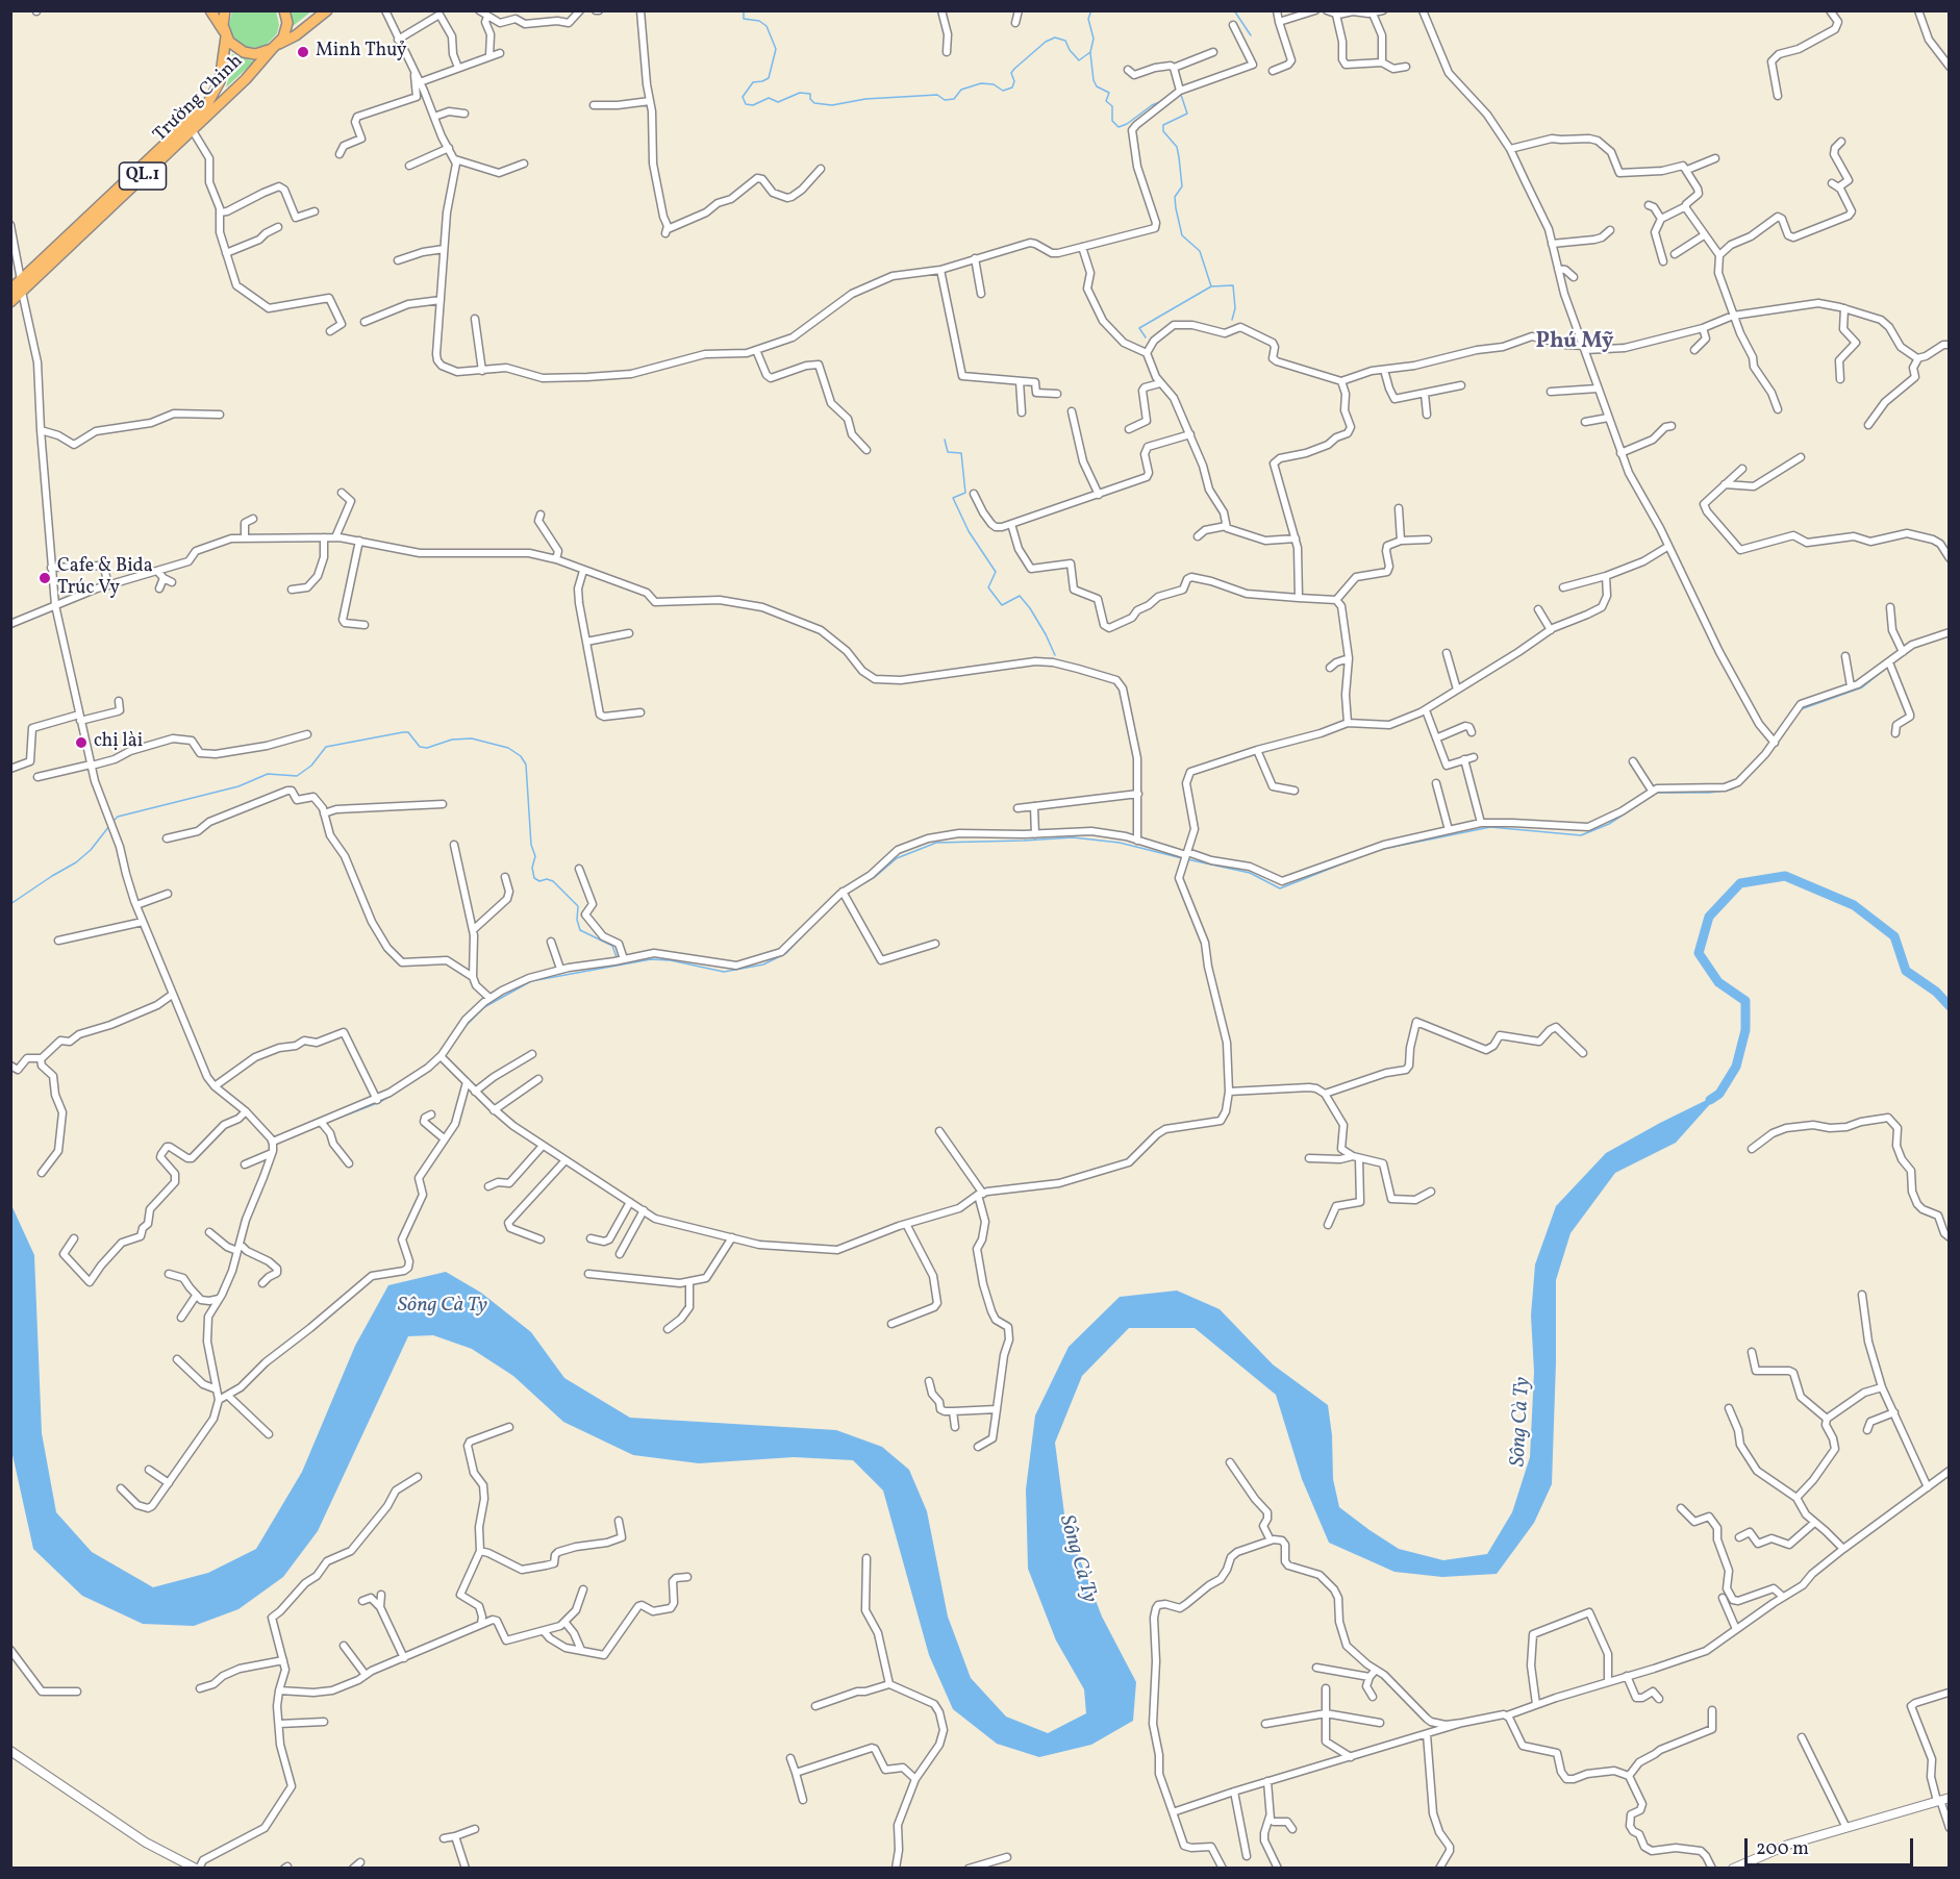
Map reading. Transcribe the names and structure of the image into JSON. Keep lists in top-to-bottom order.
{
  "streets": {
    "main road": ["Trường Chinh", "QL.1"]
  },
  "crossings": [
    ["Trường Chinh", "QL.1"]
  ],
  "districts": ["Phú Mỹ"],
  "water": ["Sông Cà Ty"],
  "places": ["Minh Thuỷ", "Cafe & Bida Trúc Vy", "chị lài"],
  "scale_bar": "200 m"
}
